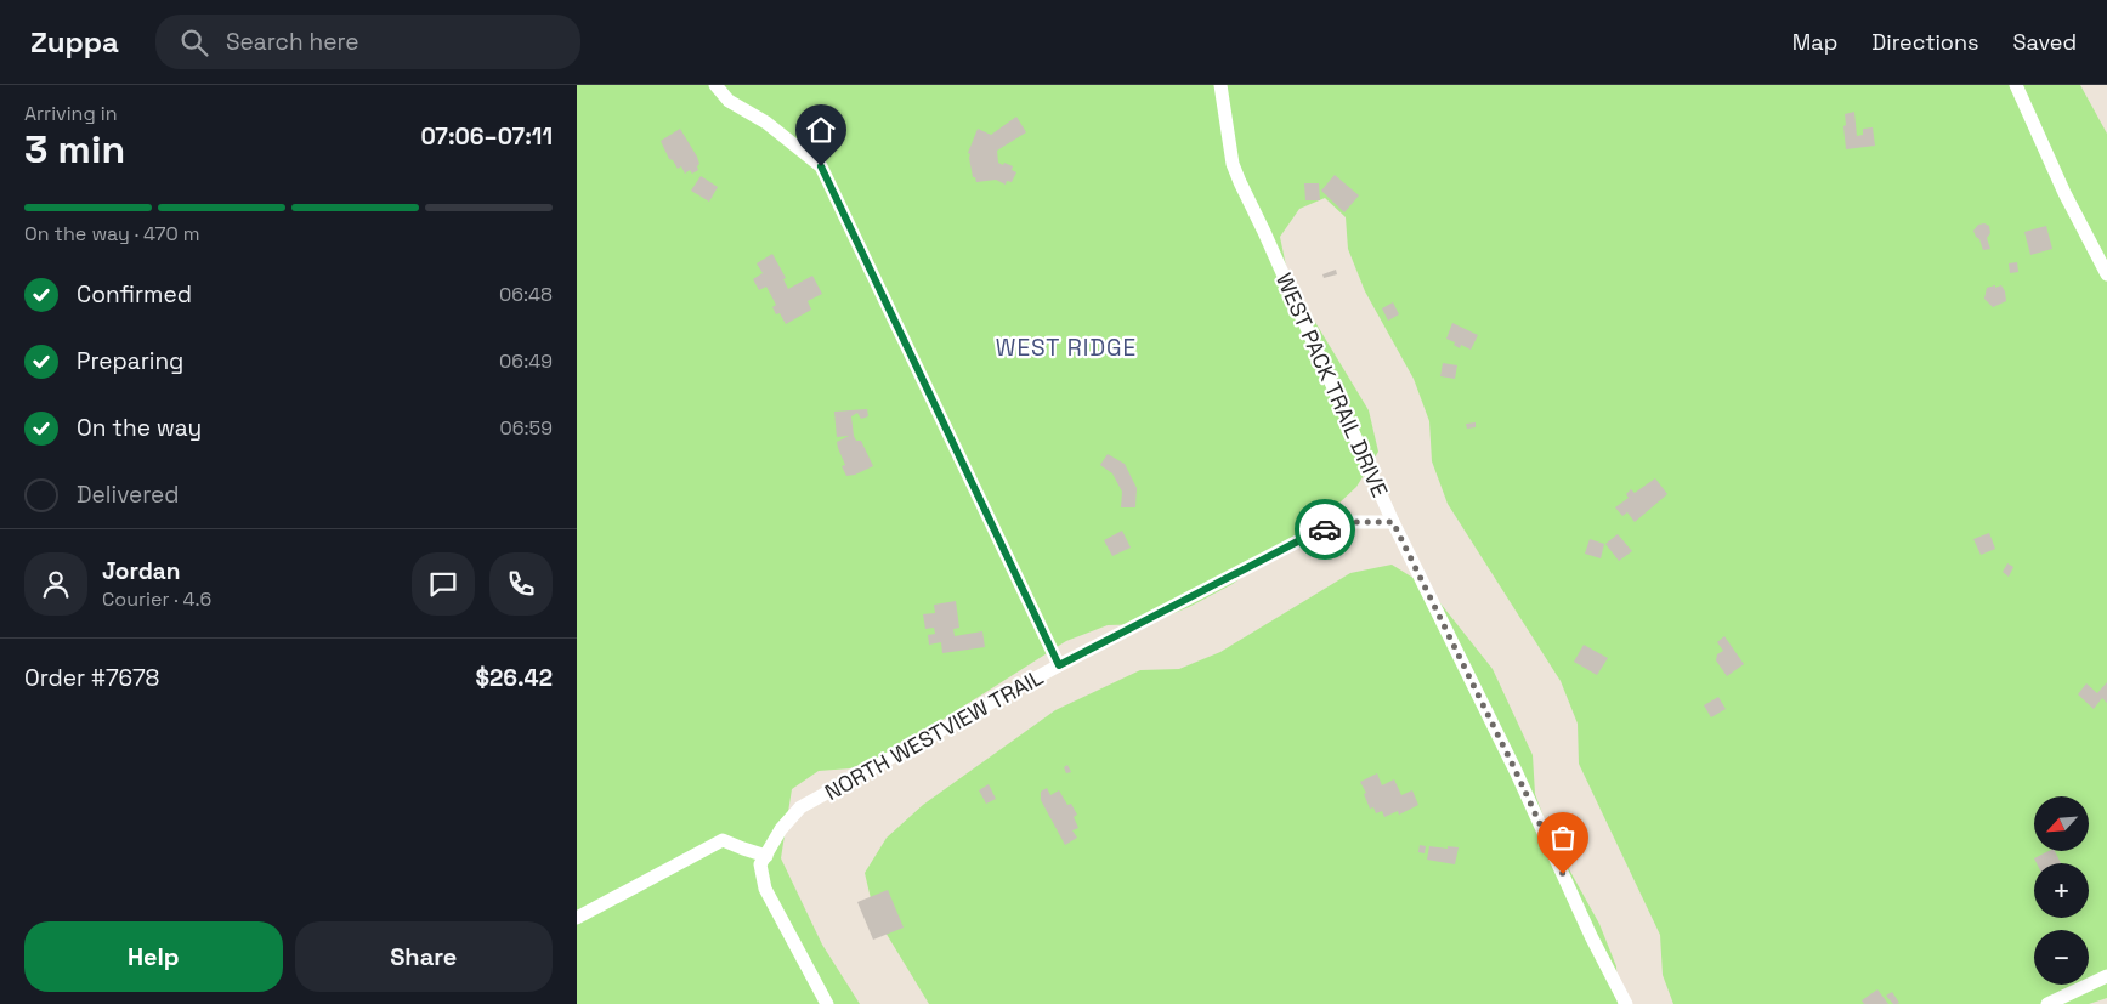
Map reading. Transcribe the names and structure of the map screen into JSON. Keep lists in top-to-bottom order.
{
  "streets": {
    "street": ["WEST PACK TRAIL DRIVE", "NORTH WESTVIEW TRAIL"]
  },
  "crossings": [
    ["WEST PACK TRAIL DRIVE", "NORTH WESTVIEW TRAIL"]
  ],
  "districts": ["WEST RIDGE"],
  "north": "bottom left",
  "page": {
    "header": "Zuppa",
    "search": "Search here",
    "nav": ["Map", "Directions", "Saved"],
    "heading": ["3 min", "Arriving in", "07:06–07:11"],
    "panel": [
      "Jordan",
      "Courier · 4.6",
      "Order #7678",
      "$26.42"
    ],
    "bar": "On the way · 470 m",
    "list": [
      ["Confirmed", "06:48"],
      ["Preparing", "06:49"],
      ["On the way", "06:59"],
      "Delivered"
    ],
    "map_buttons": ["+", "−"],
    "buttons": ["Help", "Share"]
  }
}
